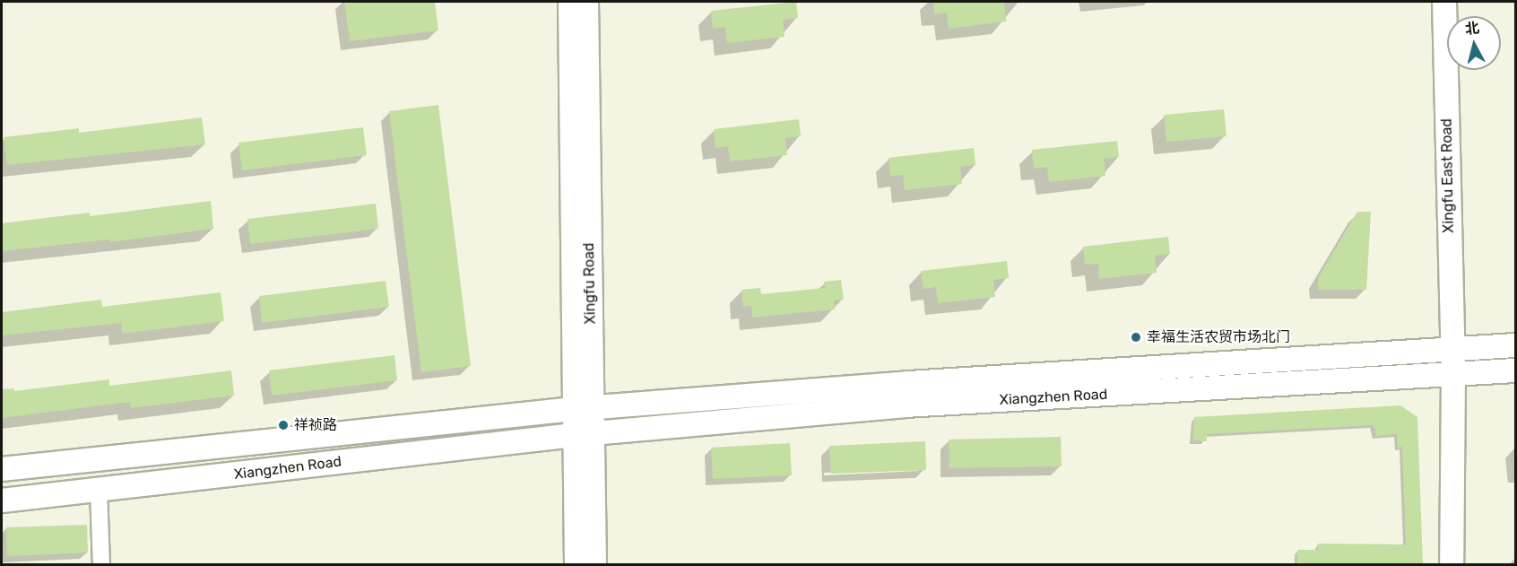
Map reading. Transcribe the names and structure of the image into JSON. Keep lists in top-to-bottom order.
{
  "streets": {
    "street": ["Xingfu East Road", "Xingfu Road", "Xiangzhen Road"]
  },
  "crossings": [
    ["Xingfu East Road", "Xiangzhen Road"],
    ["Xingfu Road", "Xiangzhen Road"]
  ],
  "places": ["幸福生活农贸市场北门", "祥祯路"],
  "north": "top"
}
